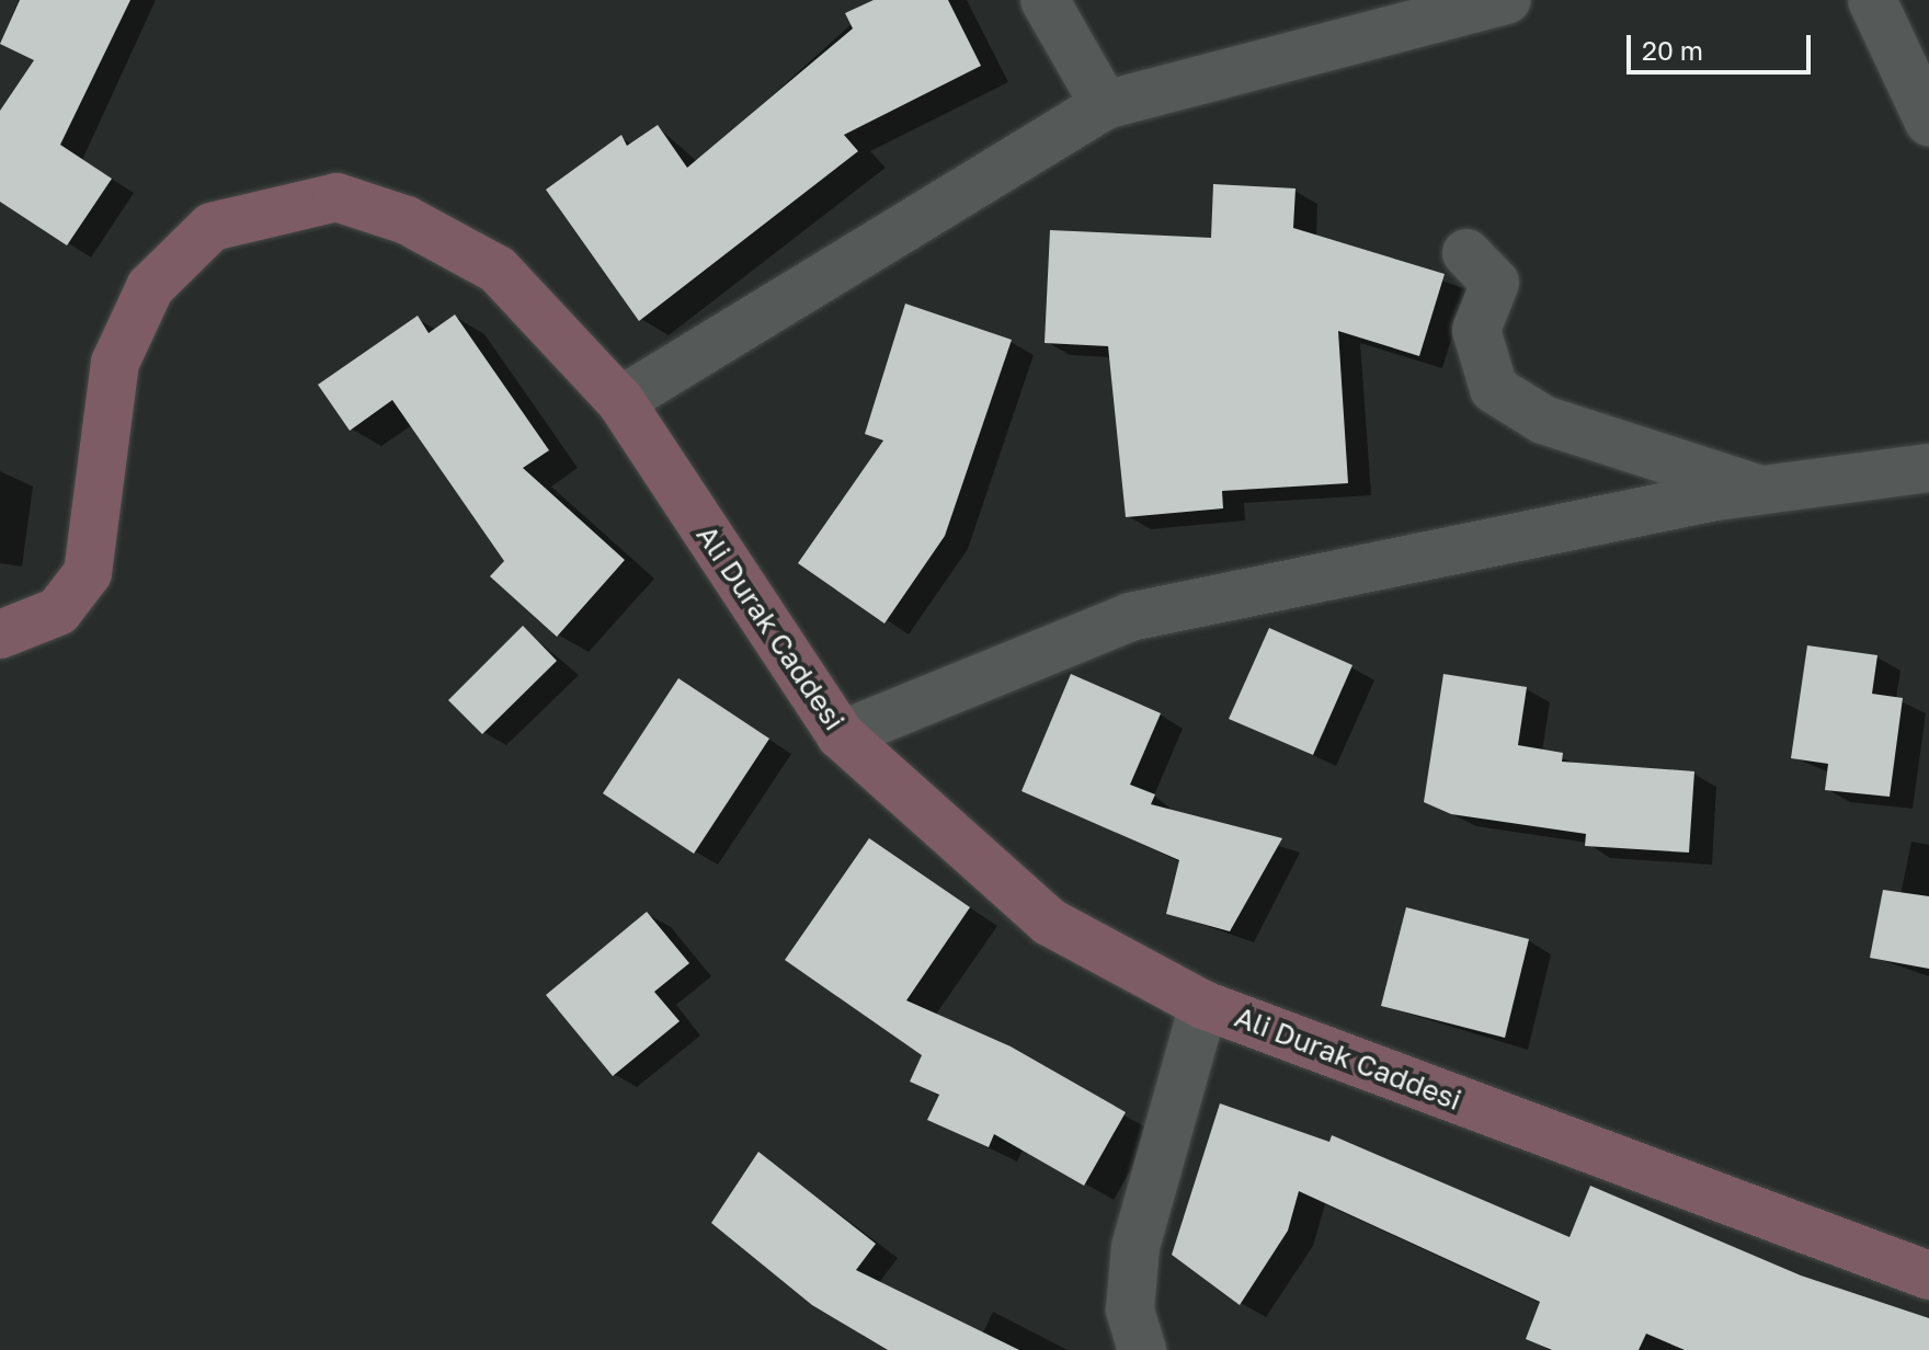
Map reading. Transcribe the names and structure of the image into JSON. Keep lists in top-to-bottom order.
{
  "streets": {
    "main road": ["Ali Durak Caddesi"]
  },
  "scale_bar": "20 m"
}
